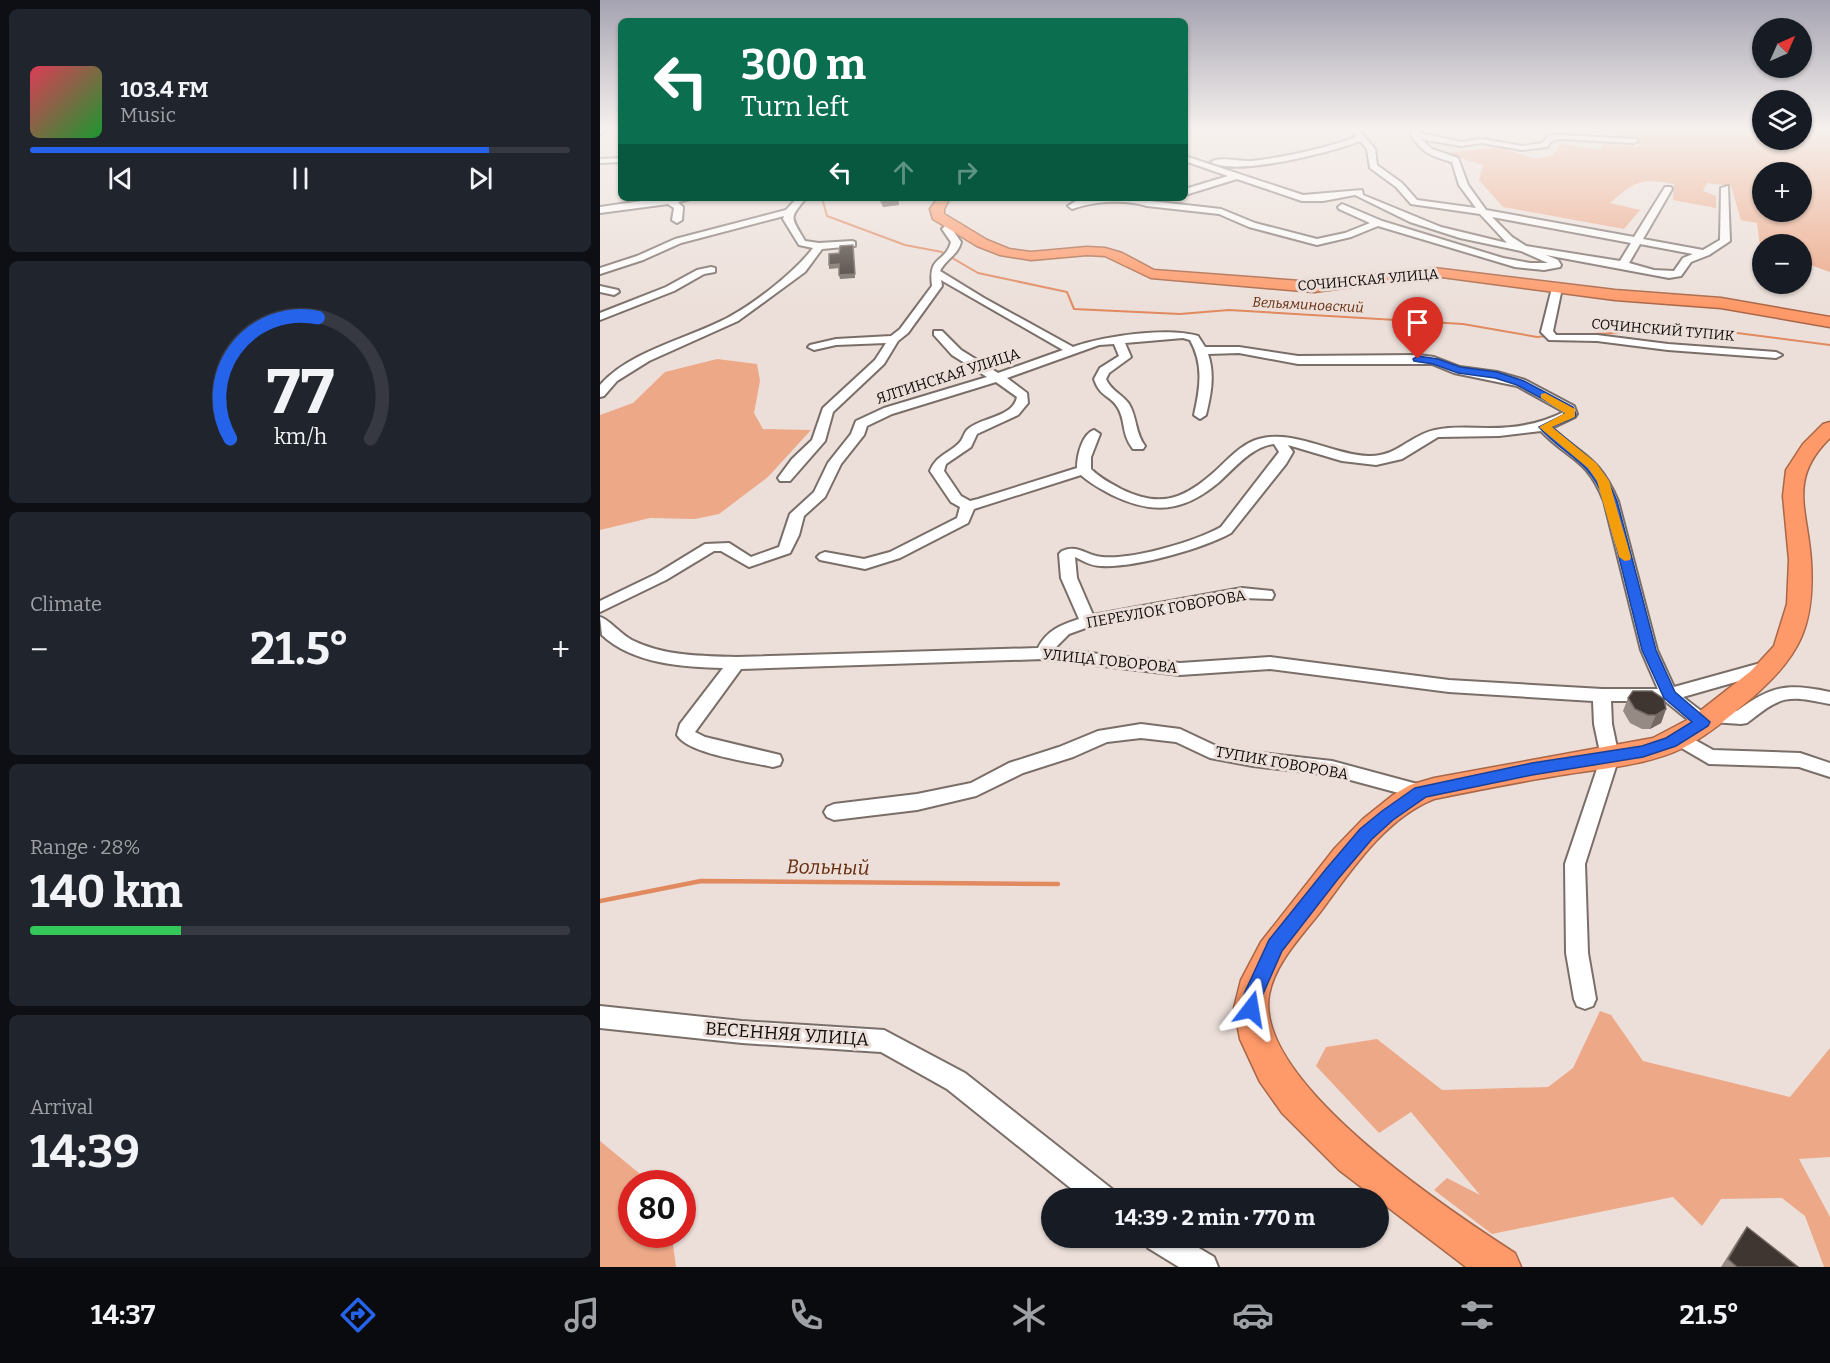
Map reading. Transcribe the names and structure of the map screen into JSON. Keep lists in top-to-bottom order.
{
  "streets": {
    "highway": ["СОЧИНСКАЯ УЛИЦА"],
    "street": [
      "СОЧИНСКИЙ ТУПИК",
      "ЯЛТИНСКАЯ УЛИЦА",
      "ПЕРЕУЛОК ГОВОРОВА",
      "УЛИЦА ГОВОРОВА",
      "ТУПИК ГОВОРОВА",
      "ВЕСЕННЯЯ УЛИЦА"
    ]
  },
  "crossings": [
    ["СОЧИНСКАЯ УЛИЦА", "СОЧИНСКИЙ ТУПИК"],
    ["ПЕРЕУЛОК ГОВОРОВА", "УЛИЦА ГОВОРОВА"]
  ],
  "water": ["Вельяминовский", "Вольный"],
  "north": "top right",
  "page": {
    "map_buttons": ["+", "−"],
    "turn": ["300 m", "Turn left"],
    "song": ["103.4 FM", "Music"],
    "tile": [
      "Climate",
      ["Range · 28%", "140 km"],
      ["Arrival", "14:39"]
    ],
    "heat": ["−", "21.5°", "+"],
    "limit": "80",
    "trip": "14:39 · 2 min · 770 m",
    "tabs": ["14:37", "21.5°"],
    "gauge": ["77", "km/h"]
  }
}
